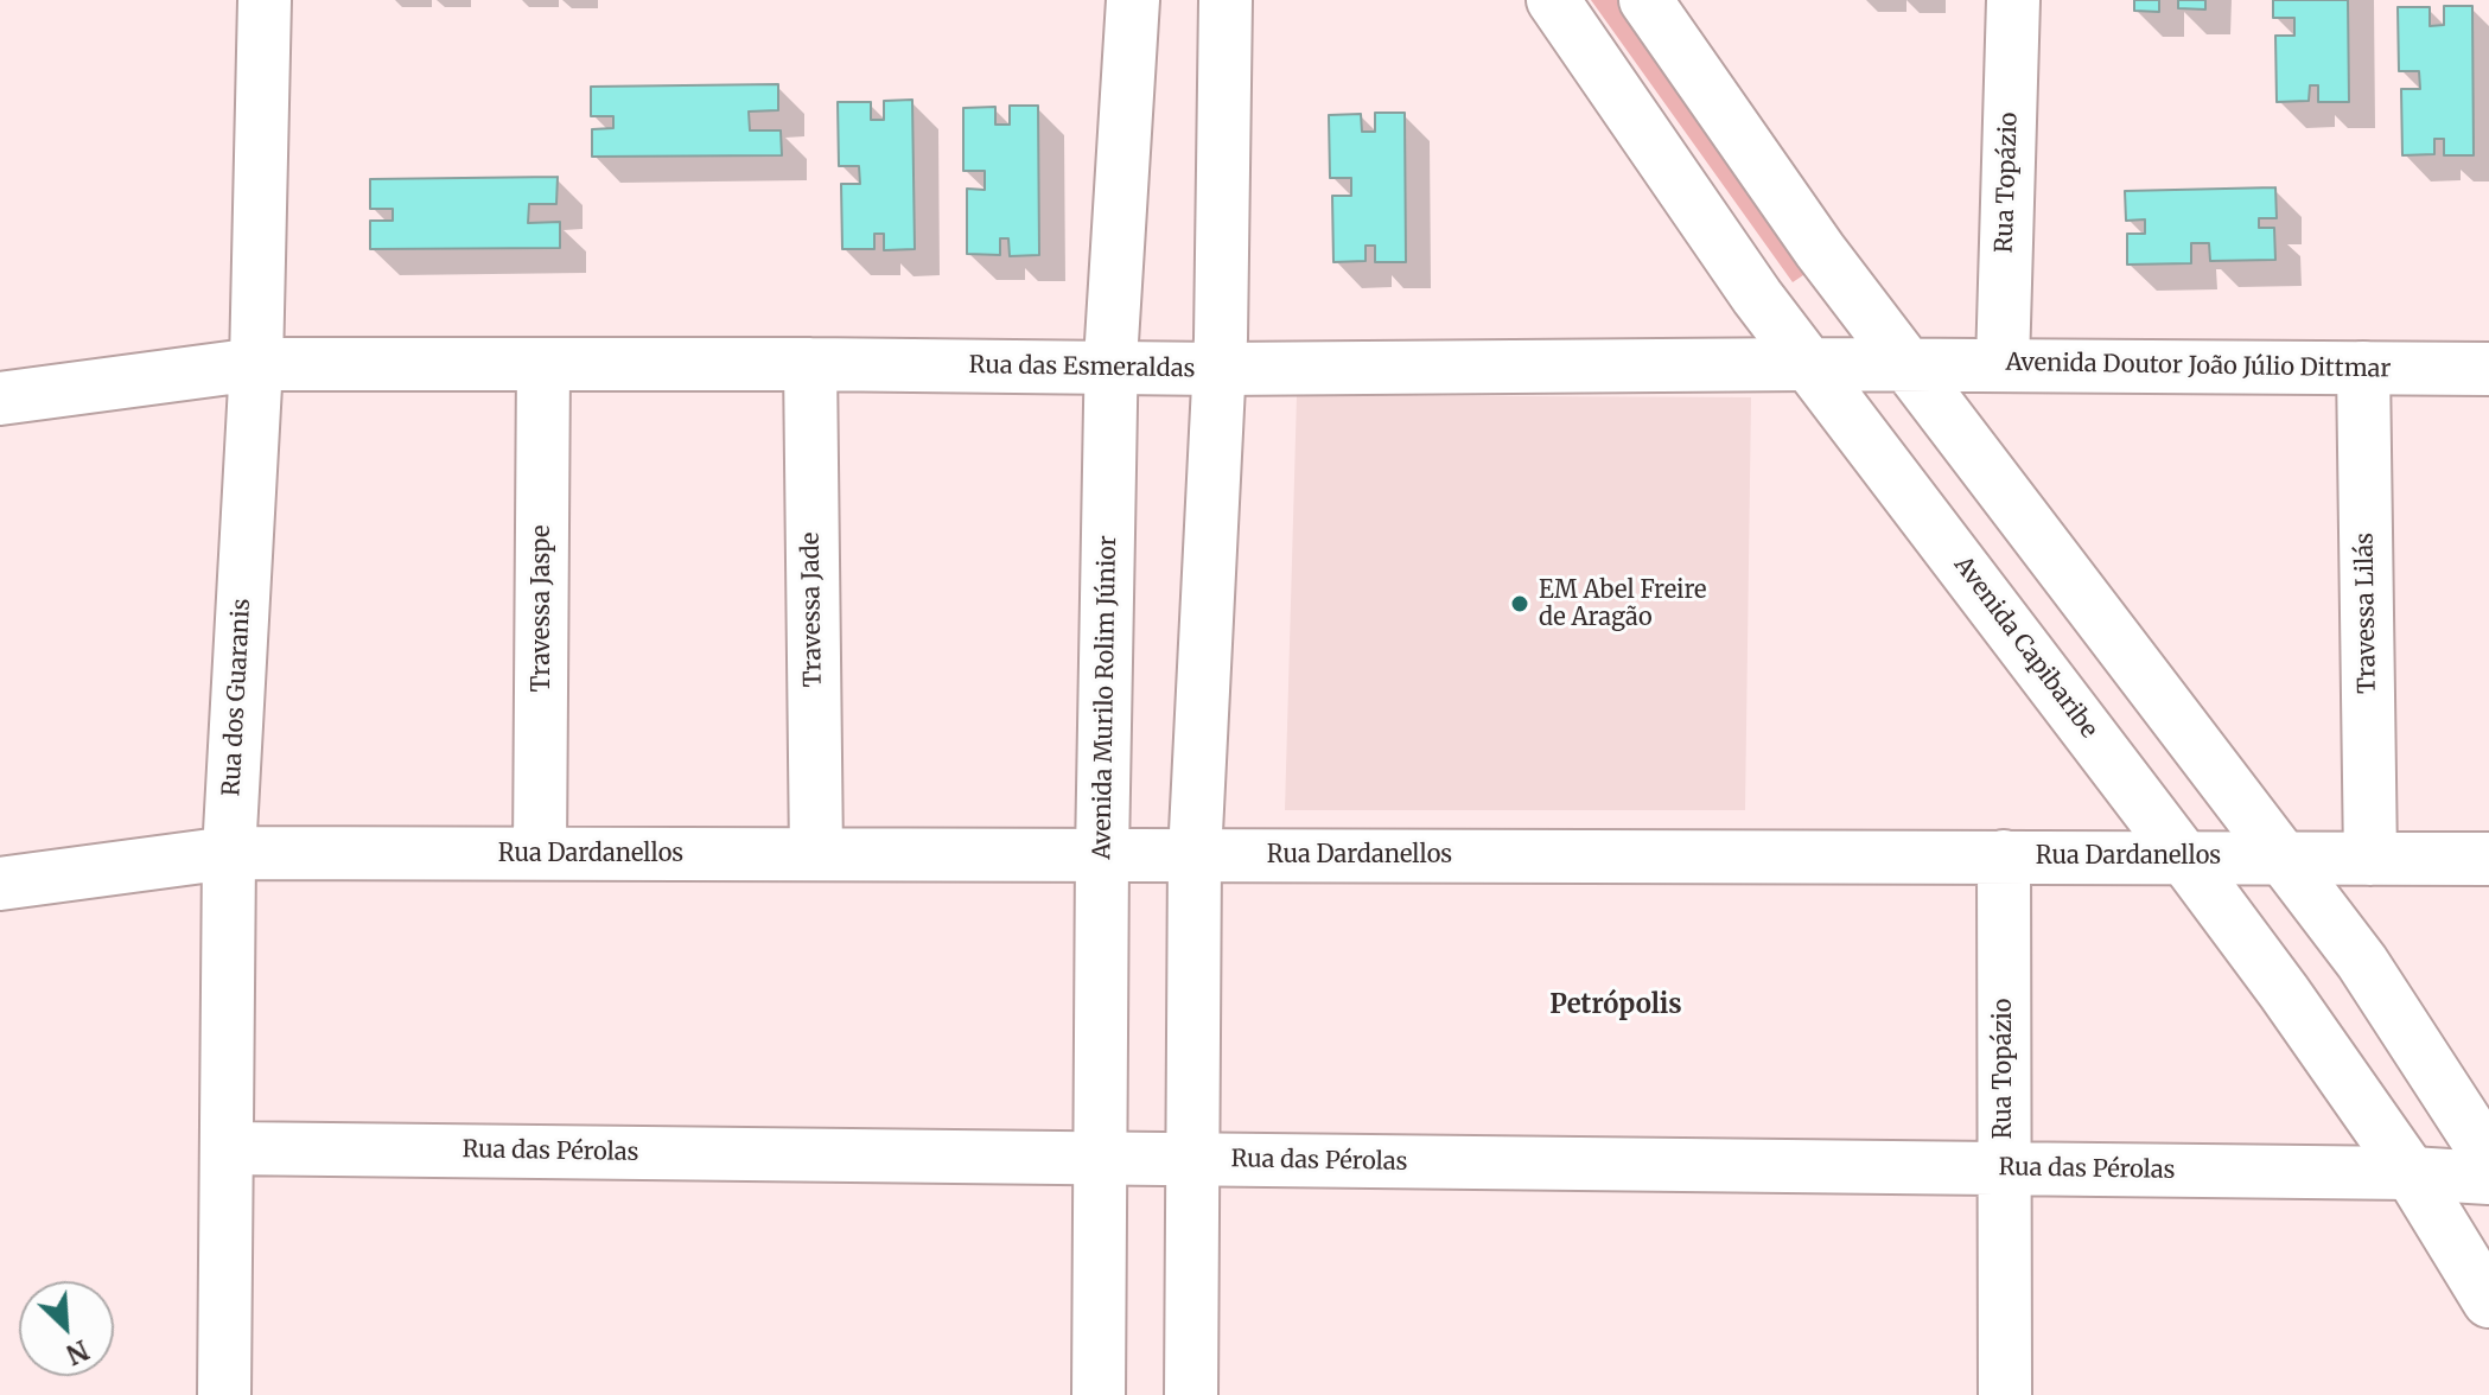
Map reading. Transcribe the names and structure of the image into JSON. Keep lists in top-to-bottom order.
{
  "streets": {
    "street": [
      "Rua Topázio",
      "Avenida Doutor João Júlio Dittmar",
      "Rua das Esmeraldas",
      "Travessa Jaspe",
      "Travessa Jade",
      "Travessa Lilás",
      "Avenida Capibaribe",
      "Rua dos Guaranis",
      "Avenida Murilo Rolim Júnior",
      "Rua Dardanellos",
      "Rua das Pérolas"
    ]
  },
  "crossings": [
    ["Rua Topázio", "Avenida Doutor João Júlio Dittmar"],
    ["Rua Topázio", "Rua Dardanellos"],
    ["Rua Topázio", "Rua das Pérolas"],
    ["Avenida Doutor João Júlio Dittmar", "Rua das Esmeraldas"],
    ["Avenida Doutor João Júlio Dittmar", "Travessa Lilás"],
    ["Rua das Esmeraldas", "Travessa Jaspe"],
    ["Rua das Esmeraldas", "Travessa Jade"],
    ["Rua das Esmeraldas", "Avenida Capibaribe"],
    ["Rua das Esmeraldas", "Rua dos Guaranis"],
    ["Rua das Esmeraldas", "Avenida Murilo Rolim Júnior"],
    ["Travessa Jaspe", "Rua Dardanellos"],
    ["Travessa Jade", "Rua Dardanellos"],
    ["Travessa Lilás", "Rua Dardanellos"],
    ["Avenida Capibaribe", "Rua Dardanellos"],
    ["Avenida Capibaribe", "Rua das Pérolas"],
    ["Rua dos Guaranis", "Rua Dardanellos"],
    ["Rua dos Guaranis", "Rua das Pérolas"],
    ["Avenida Murilo Rolim Júnior", "Rua Dardanellos"],
    ["Avenida Murilo Rolim Júnior", "Rua das Pérolas"]
  ],
  "districts": ["Petrópolis"],
  "places": ["EM Abel Freire de Aragão"],
  "north": "bottom right"
}
